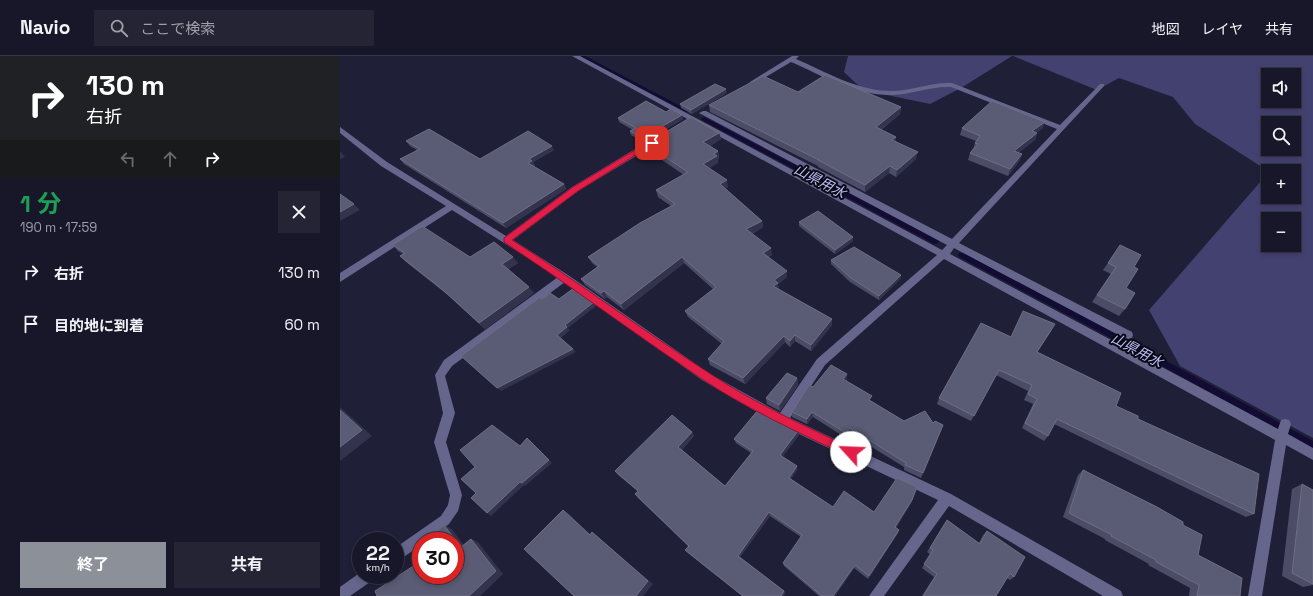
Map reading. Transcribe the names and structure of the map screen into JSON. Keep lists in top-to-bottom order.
{
  "water": ["山県用水"],
  "page": {
    "header": "Navio",
    "search": "ここで検索",
    "nav": ["地図", "レイヤ", "共有"],
    "turn": ["130 m", "右折"],
    "map_buttons": ["+", "−"],
    "heading": ["1 分", "190 m · 17:59"],
    "list": [
      {
        "name": "右折",
        "value": "130 m"
      },
      {
        "name": "目的地に到着",
        "value": "60 m"
      }
    ],
    "speed": "22 km/h",
    "limit": "30",
    "buttons": ["終了", "共有"]
  }
}
